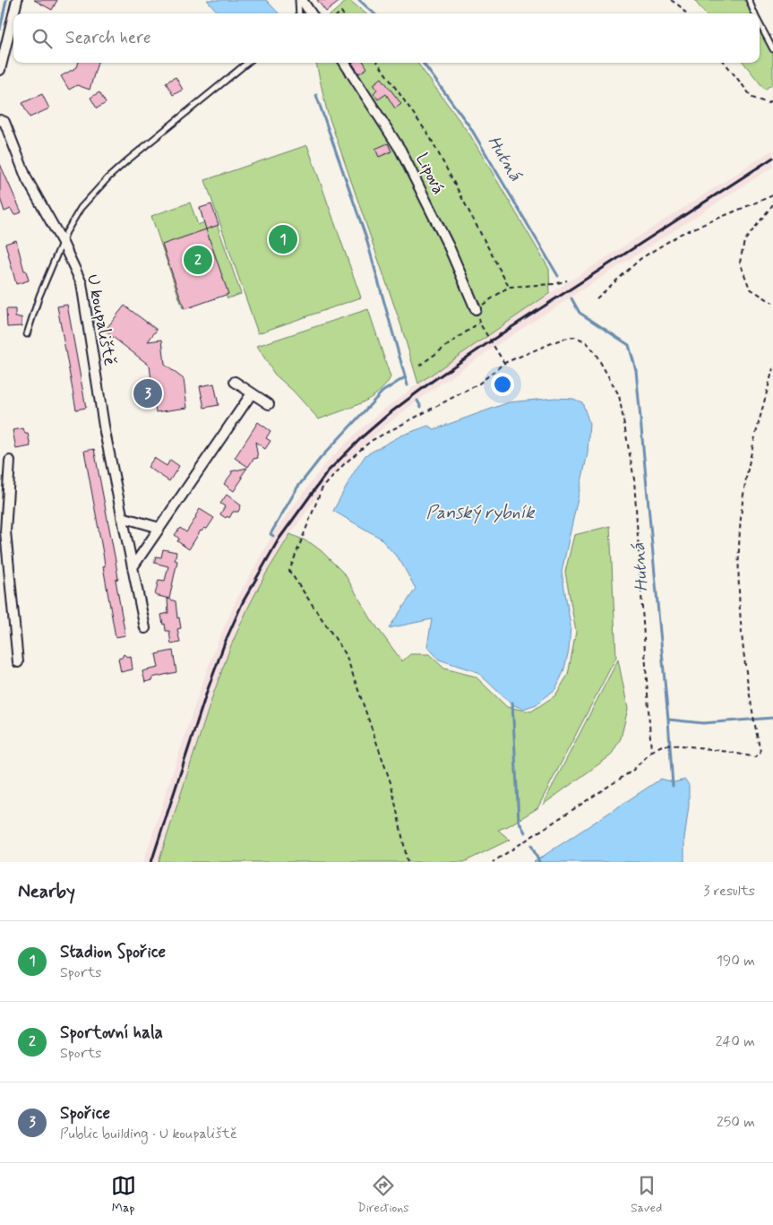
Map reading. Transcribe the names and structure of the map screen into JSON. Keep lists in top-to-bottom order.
{
  "streets": {
    "street": ["Lipová", "U koupaliště"]
  },
  "water": ["Hutná", "Panský rybník"],
  "page": {
    "search": "Search here",
    "pins": ["1", "2", "3"],
    "heading": ["Nearby", "3 results"],
    "list": [
      {
        "mark": "1",
        "name": "Stadion Spořice",
        "note": "Sports",
        "value": "190 m"
      },
      {
        "mark": "2",
        "name": "Sportovní hala",
        "note": "Sports",
        "value": "240 m"
      },
      {
        "mark": "3",
        "name": "Spořice",
        "note": "Public building · U koupaliště",
        "value": "250 m"
      }
    ],
    "nav": ["Map", "Directions", "Saved"]
  }
}
